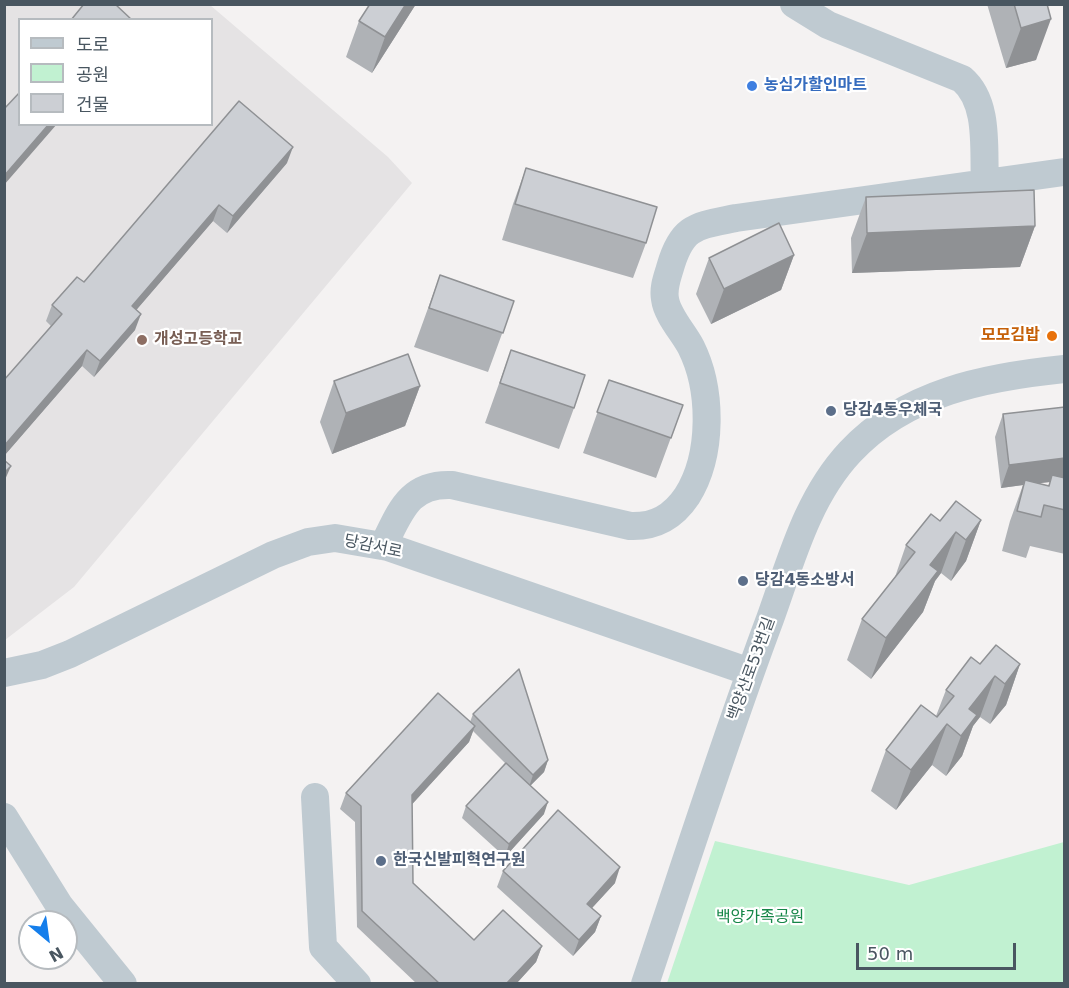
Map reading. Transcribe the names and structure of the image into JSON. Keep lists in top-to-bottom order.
{
  "streets": {
    "street": ["당감서로", "백양산로53번길"]
  },
  "crossings": [
    ["당감서로", "백양산로53번길"]
  ],
  "parks": ["백양가족공원"],
  "places": [
    "농심가할인마트",
    "모모김밥",
    "개성고등학교",
    "당감4동우체국",
    "당감4동소방서",
    "한국신발피혁연구원"
  ],
  "legend": ["도로", "공원", "건물"],
  "scale_bar": "50 m",
  "north": "bottom right"
}
